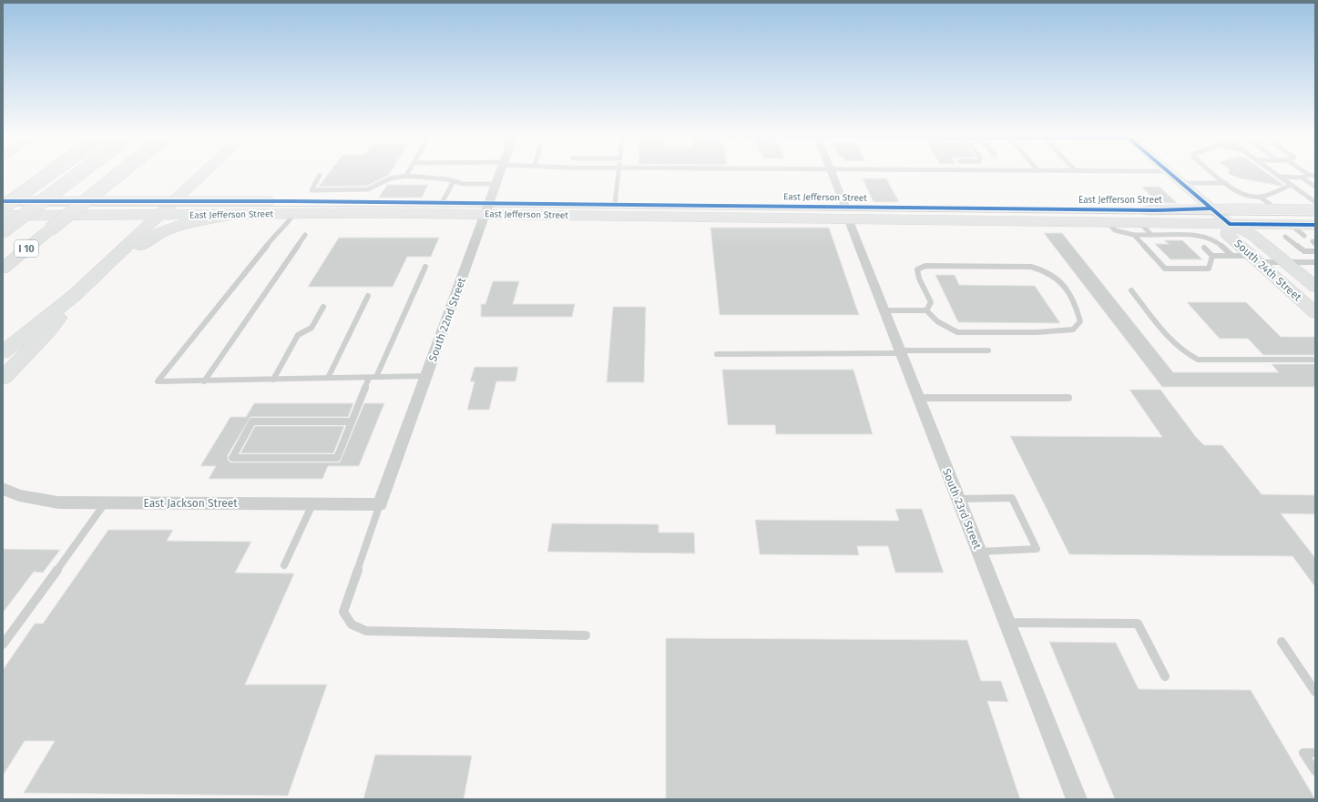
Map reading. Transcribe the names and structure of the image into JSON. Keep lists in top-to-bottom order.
{
  "streets": {
    "main road": ["East Jefferson Street", "I 10", "South 24th Street"],
    "street": ["South 22nd Street", "East Jackson Street", "South 23rd Street"]
  },
  "crossings": [
    ["East Jefferson Street", "South 24th Street"],
    ["East Jefferson Street", "South 22nd Street"],
    ["East Jefferson Street", "South 23rd Street"],
    ["South 22nd Street", "East Jackson Street"]
  ]
}
